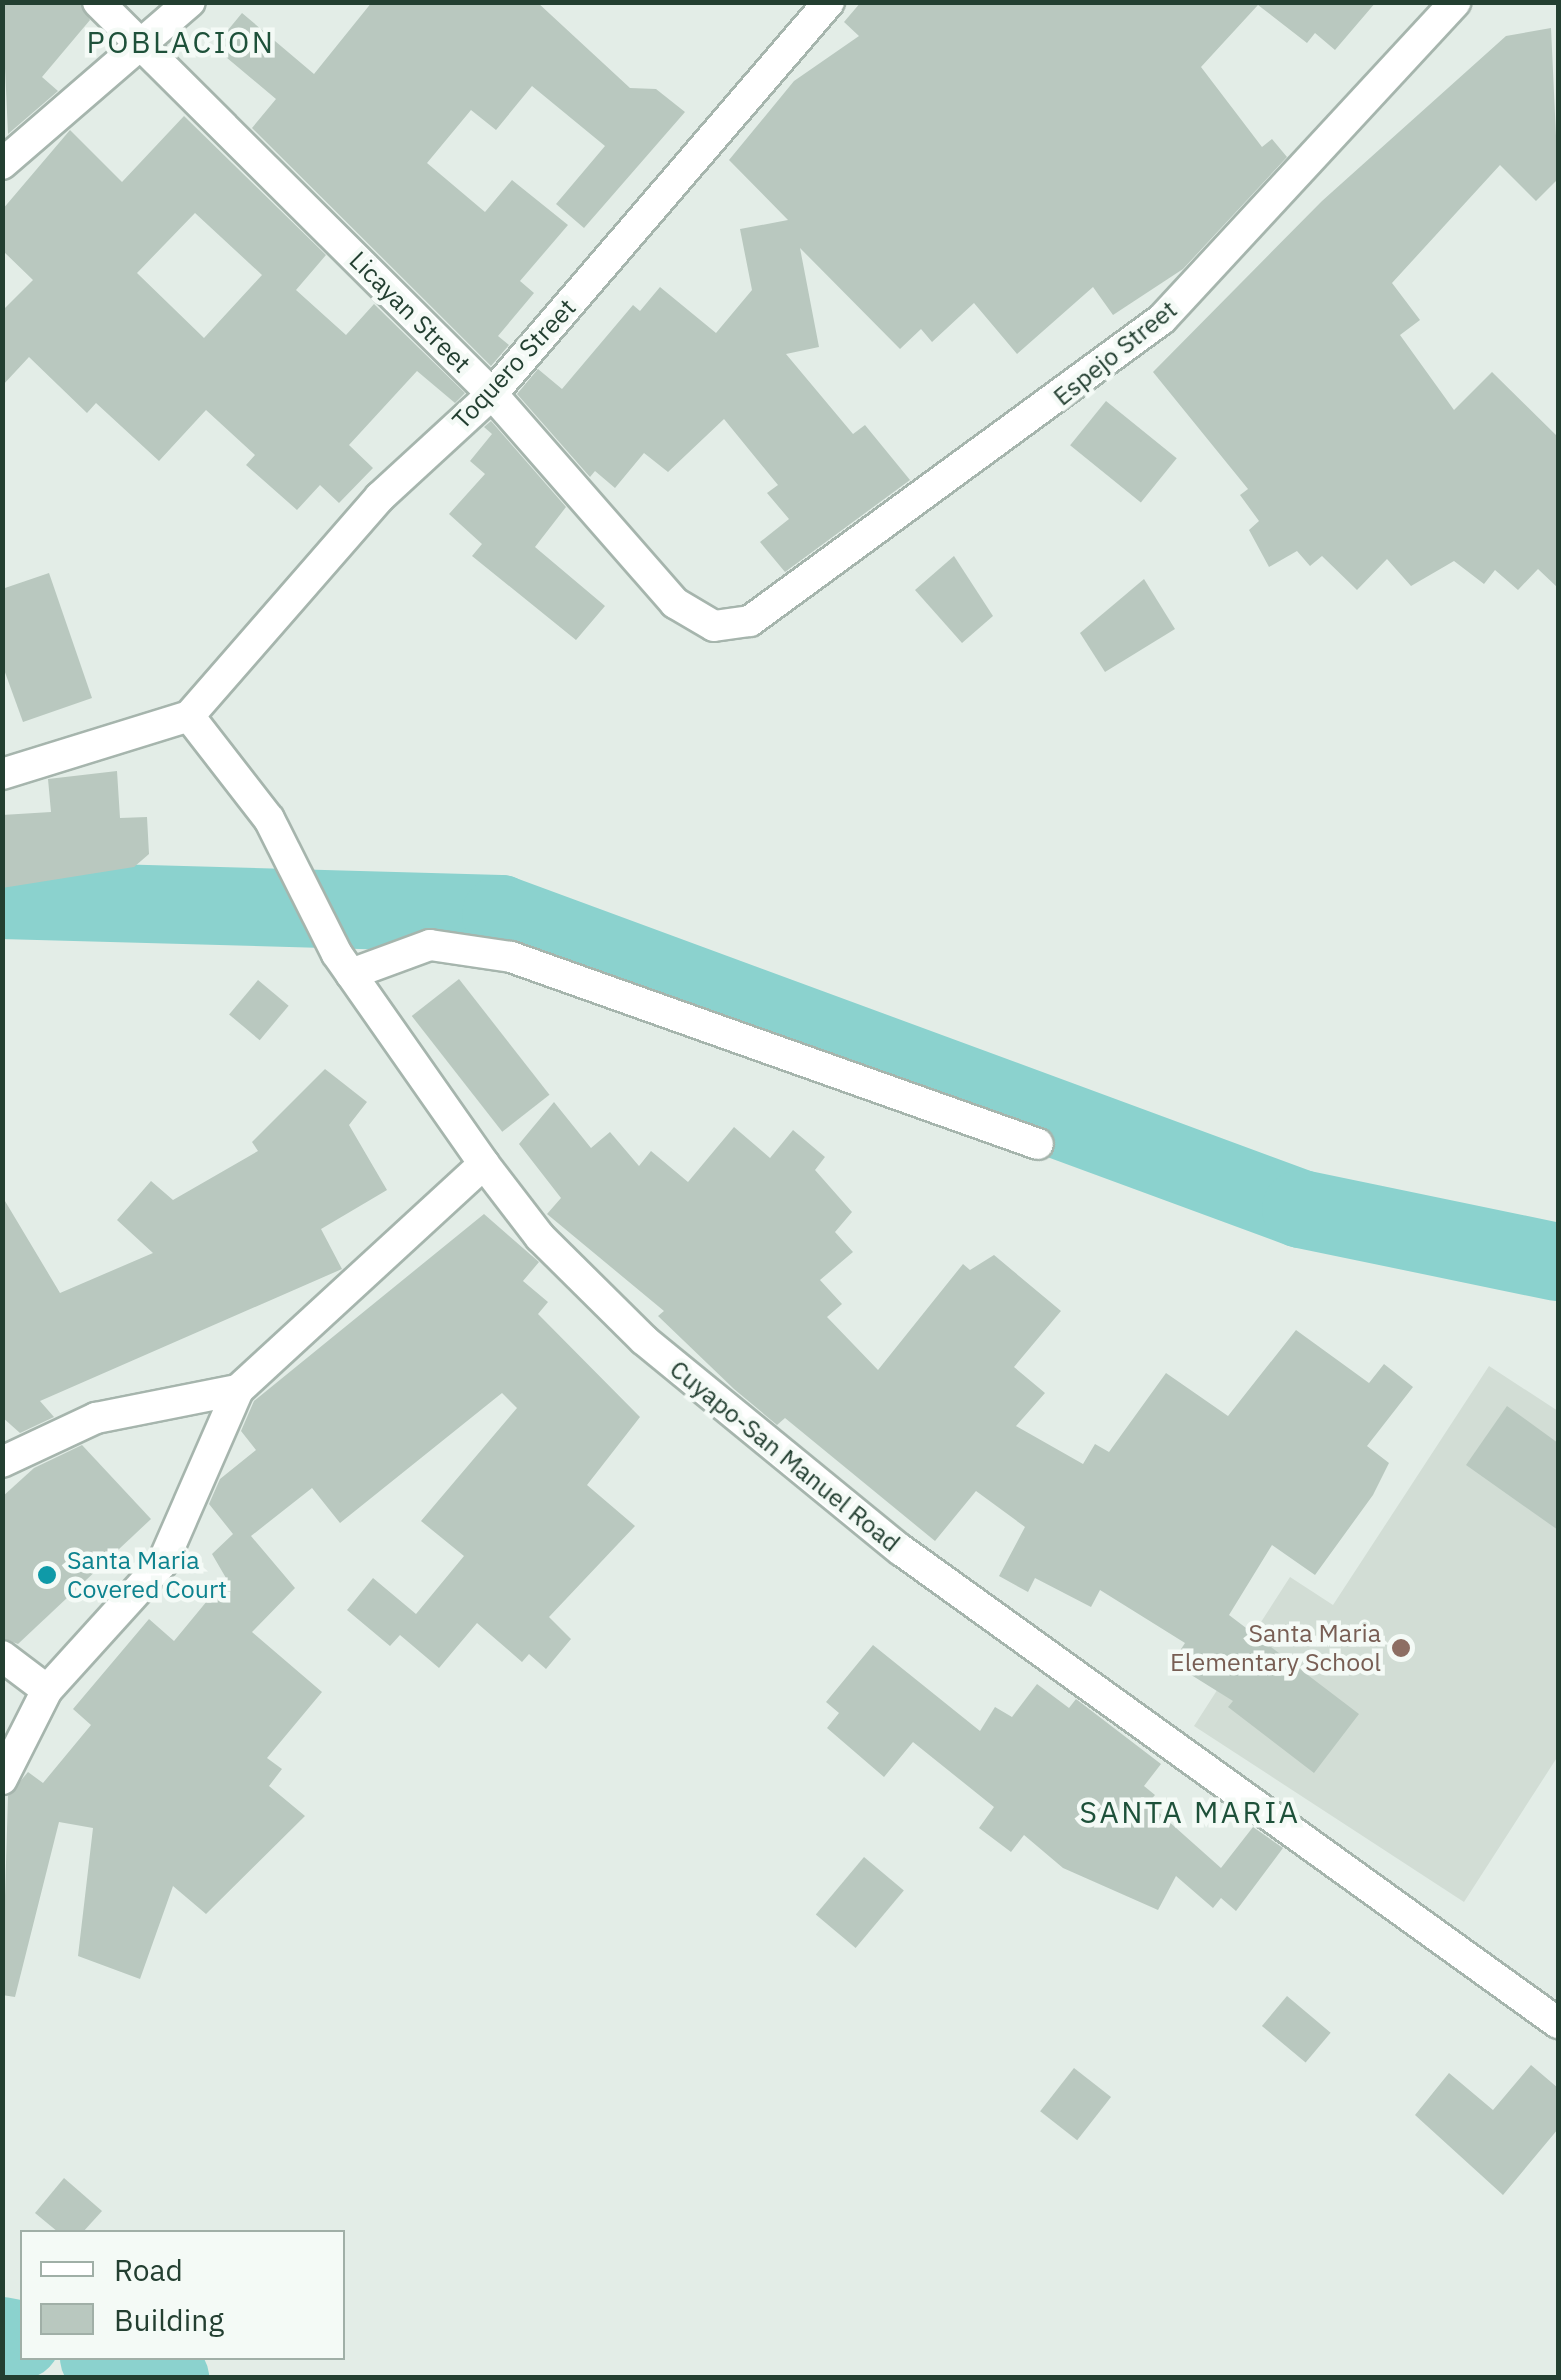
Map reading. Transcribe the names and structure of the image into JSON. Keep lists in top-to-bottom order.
{
  "streets": {
    "street": [
      "Licayan Street",
      "Espejo Street",
      "Toquero Street",
      "Cuyapo-San Manuel Road"
    ]
  },
  "crossings": [
    ["Licayan Street", "Espejo Street"],
    ["Licayan Street", "Toquero Street"],
    ["Toquero Street", "Cuyapo-San Manuel Road"]
  ],
  "districts": ["POBLACION", "SANTA MARIA"],
  "places": ["Santa Maria Covered Court", "Santa Maria Elementary School"],
  "legend": ["Road", "Building"]
}
